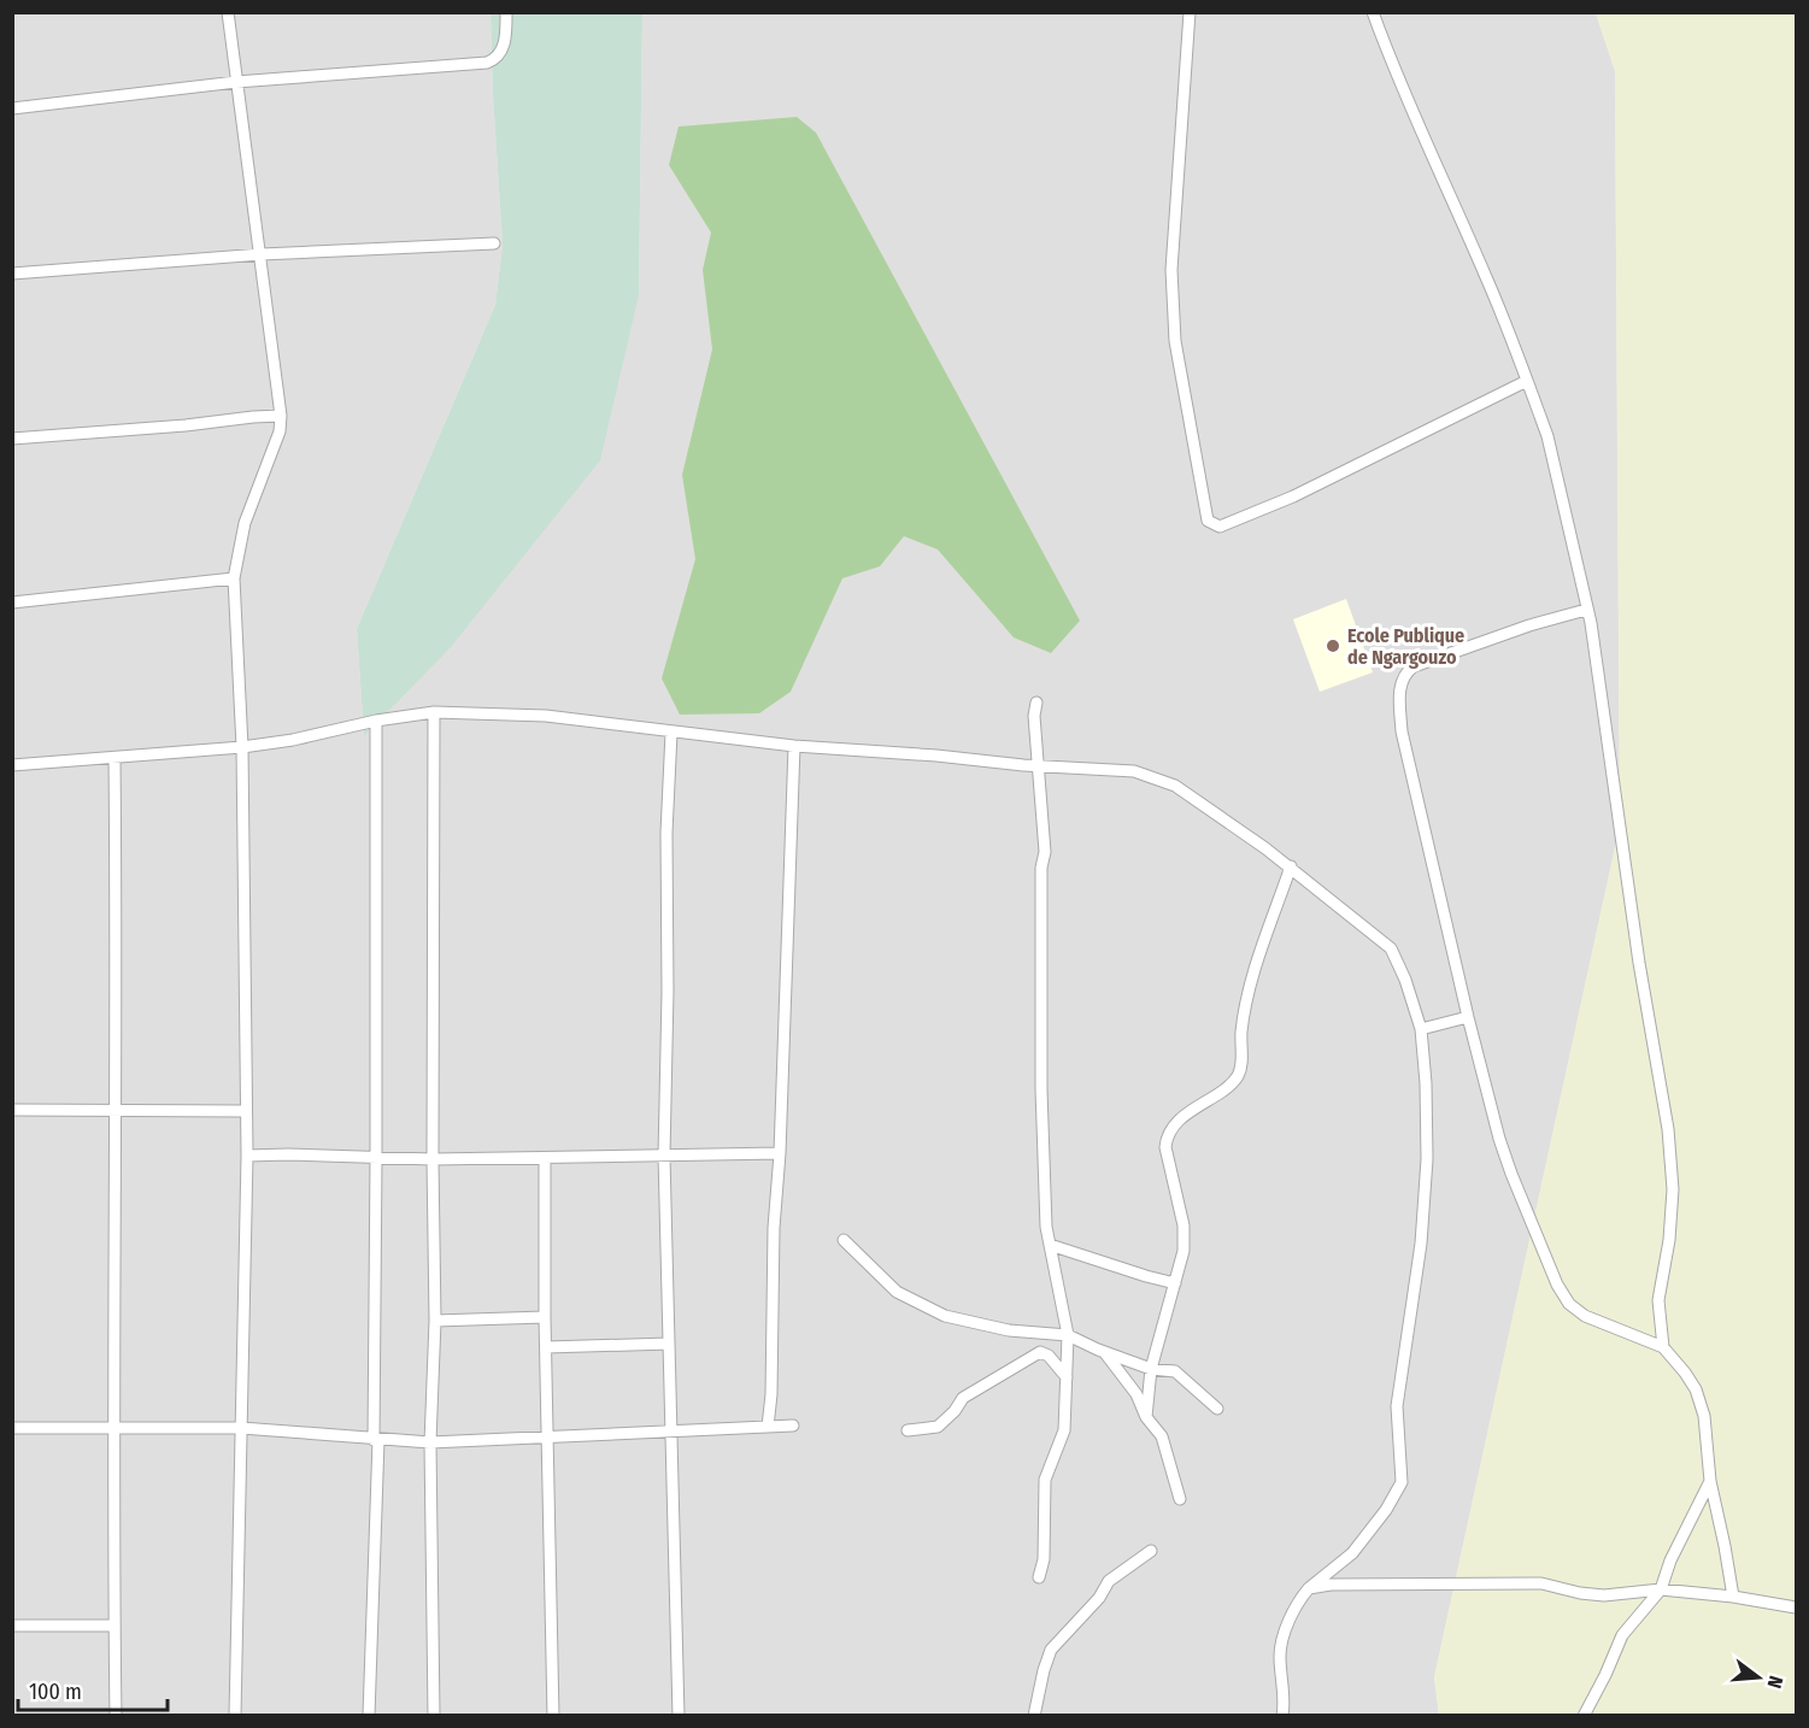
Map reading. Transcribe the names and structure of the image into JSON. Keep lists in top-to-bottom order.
{
  "places": ["Ecole Publique de Ngargouzo"],
  "scale_bar": "100 m",
  "north": "right"
}
